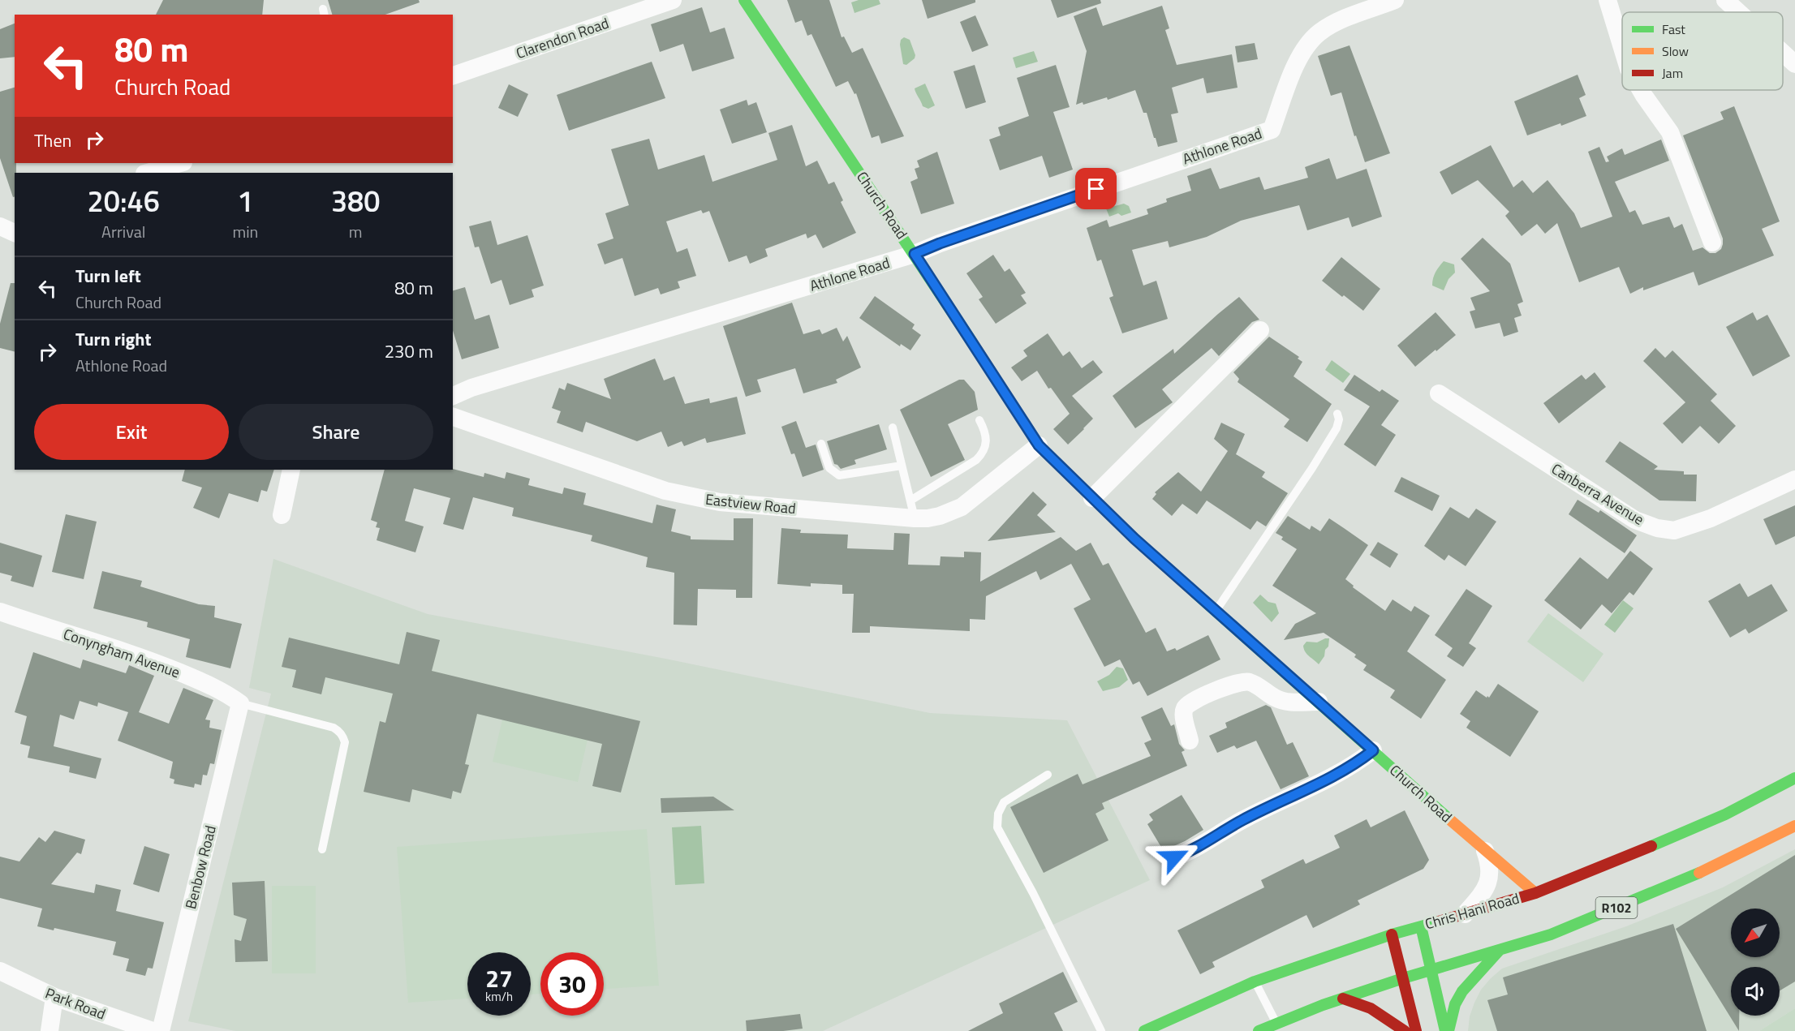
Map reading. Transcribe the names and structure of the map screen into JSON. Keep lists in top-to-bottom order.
{
  "streets": {
    "main road": ["Church Road", "R102", "Chris Hani Road"],
    "street": [
      "Clarendon Road",
      "Athlone Road",
      "Canberra Avenue",
      "Eastview Road",
      "Conyngham Avenue",
      "Benbow Road",
      "Park Road"
    ]
  },
  "crossings": [
    ["Athlone Road", "Church Road"],
    ["Church Road", "Eastview Road"],
    ["Church Road", "Chris Hani Road"],
    ["Conyngham Avenue", "Benbow Road"]
  ],
  "legend": ["Fast", "Slow", "Jam"],
  "north": "bottom left",
  "page": {
    "turn": ["80 m", "Church Road"],
    "then": "Then",
    "eta": [
      "20:46",
      "Arrival",
      "1",
      "min",
      "380",
      "m"
    ],
    "list": [
      {
        "name": "Turn left",
        "note": "Church Road",
        "value": "80 m"
      },
      {
        "name": "Turn right",
        "note": "Athlone Road",
        "value": "230 m"
      }
    ],
    "buttons": ["Exit", "Share"],
    "speed": "27 km/h",
    "limit": "30"
  }
}
